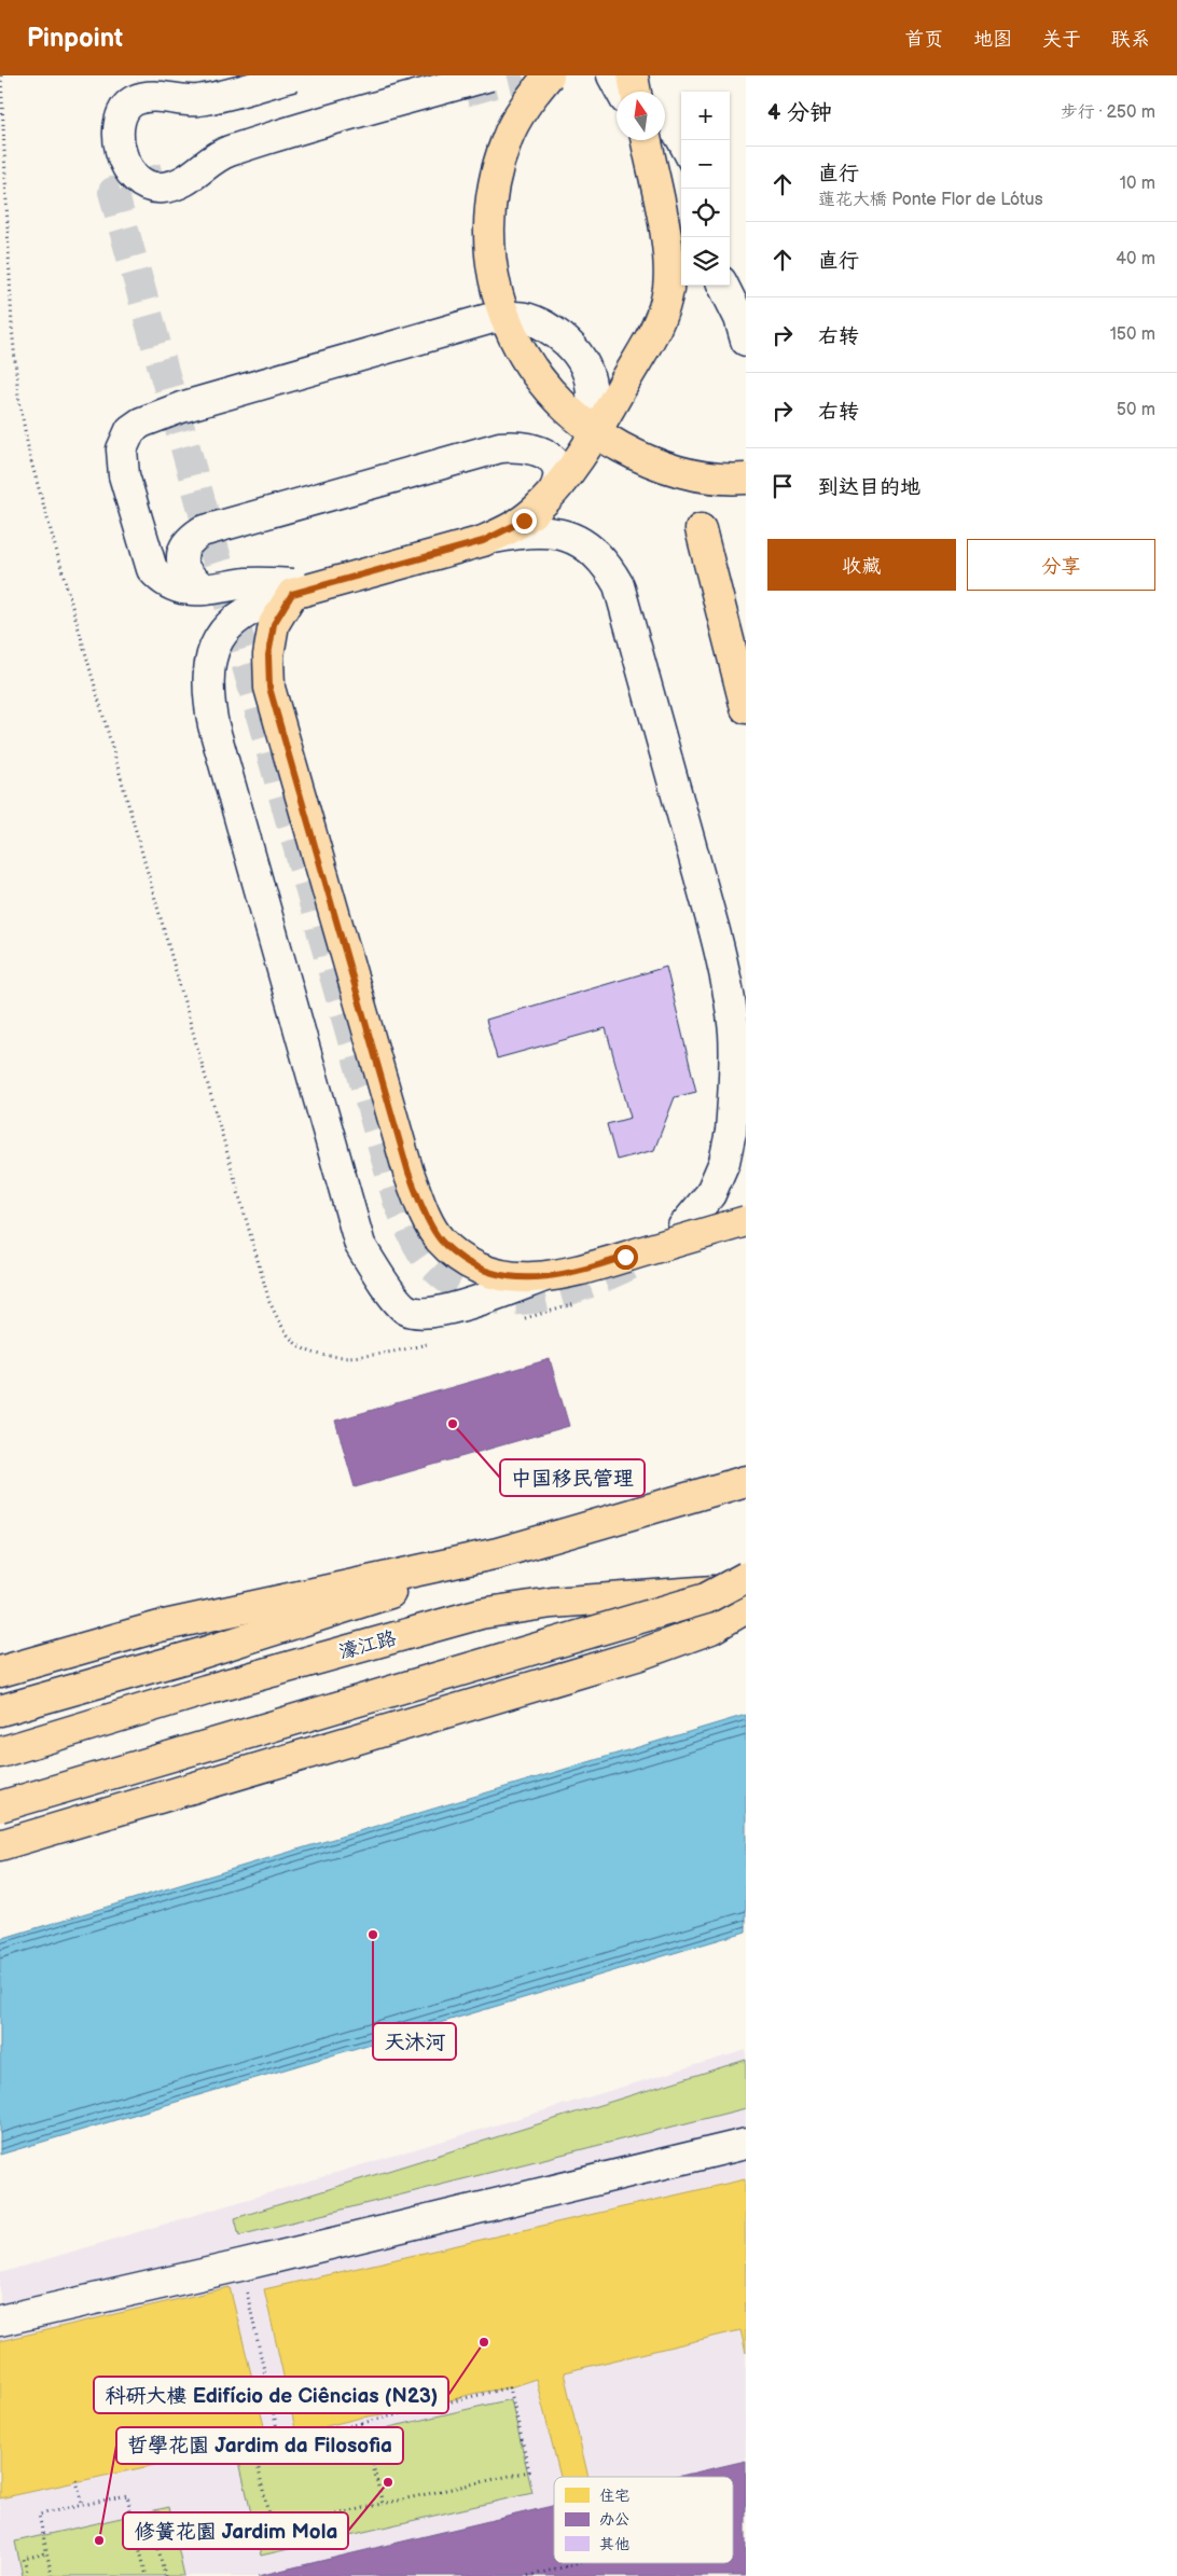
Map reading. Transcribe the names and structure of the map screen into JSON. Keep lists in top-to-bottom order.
{
  "streets": {
    "main road": ["濠江路"]
  },
  "places": [
    "中国移民管理",
    "天沐河",
    "科研大樓 Edifício de Ciências (N23)",
    "修簧花園 Jardim Mola",
    "哲學花園 Jardim da Filosofia"
  ],
  "legend": ["住宅", "办公", "其他"],
  "north": "top",
  "page": {
    "header": "Pinpoint",
    "nav": [
      "首页",
      "地图",
      "关于",
      "联系"
    ],
    "heading": ["4 分钟", "步行 · 250 m"],
    "map_buttons": ["+", "−"],
    "list": [
      ["直行", "蓮花大橋 Ponte Flor de Lótus", "10 m"],
      ["直行", "40 m"],
      ["右转", "150 m"],
      ["右转", "50 m"],
      "到达目的地"
    ],
    "buttons": ["收藏", "分享"]
  }
}
